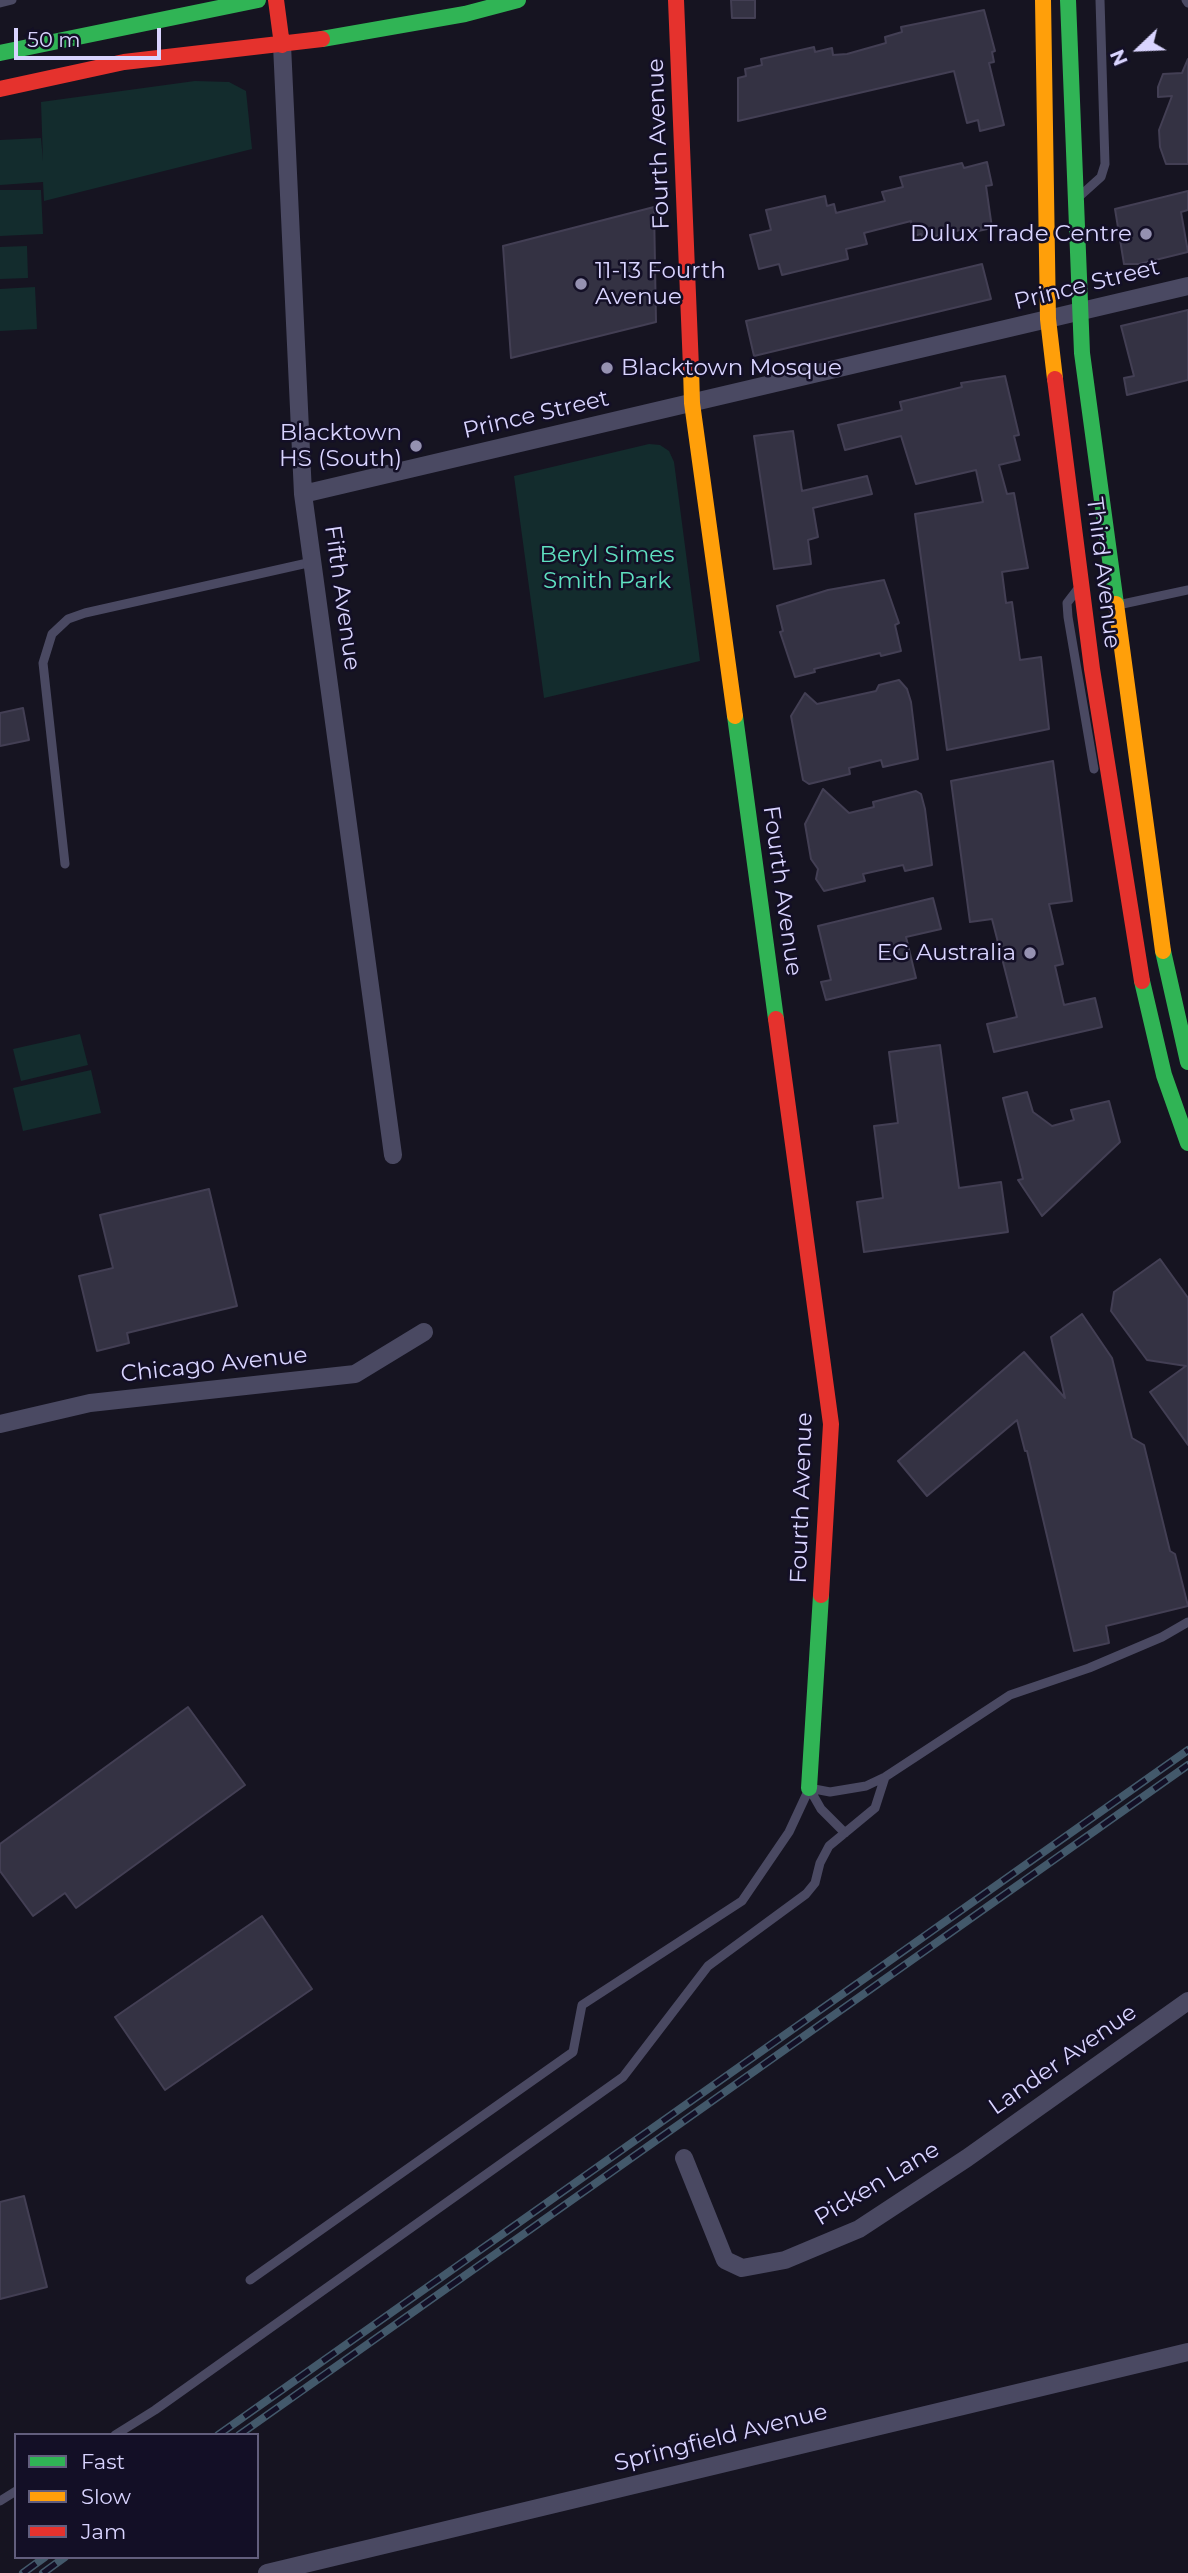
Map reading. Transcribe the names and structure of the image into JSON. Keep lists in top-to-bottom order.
{
  "streets": {
    "main road": ["Fourth Avenue", "Third Avenue"],
    "street": [
      "Prince Street",
      "Fifth Avenue",
      "Chicago Avenue",
      "Lander Avenue",
      "Picken Lane",
      "Springfield Avenue"
    ]
  },
  "crossings": [
    ["Fourth Avenue", "Prince Street"],
    ["Prince Street", "Third Avenue"],
    ["Prince Street", "Fifth Avenue"],
    ["Lander Avenue", "Picken Lane"]
  ],
  "parks": ["Beryl Simes Smith Park"],
  "places": [
    "Dulux Trade Centre",
    "11-13 Fourth Avenue",
    "Blacktown Mosque",
    "Blacktown HS (South)",
    "EG Australia"
  ],
  "legend": ["Fast", "Slow", "Jam"],
  "scale_bar": "50 m",
  "north": "bottom left"
}
